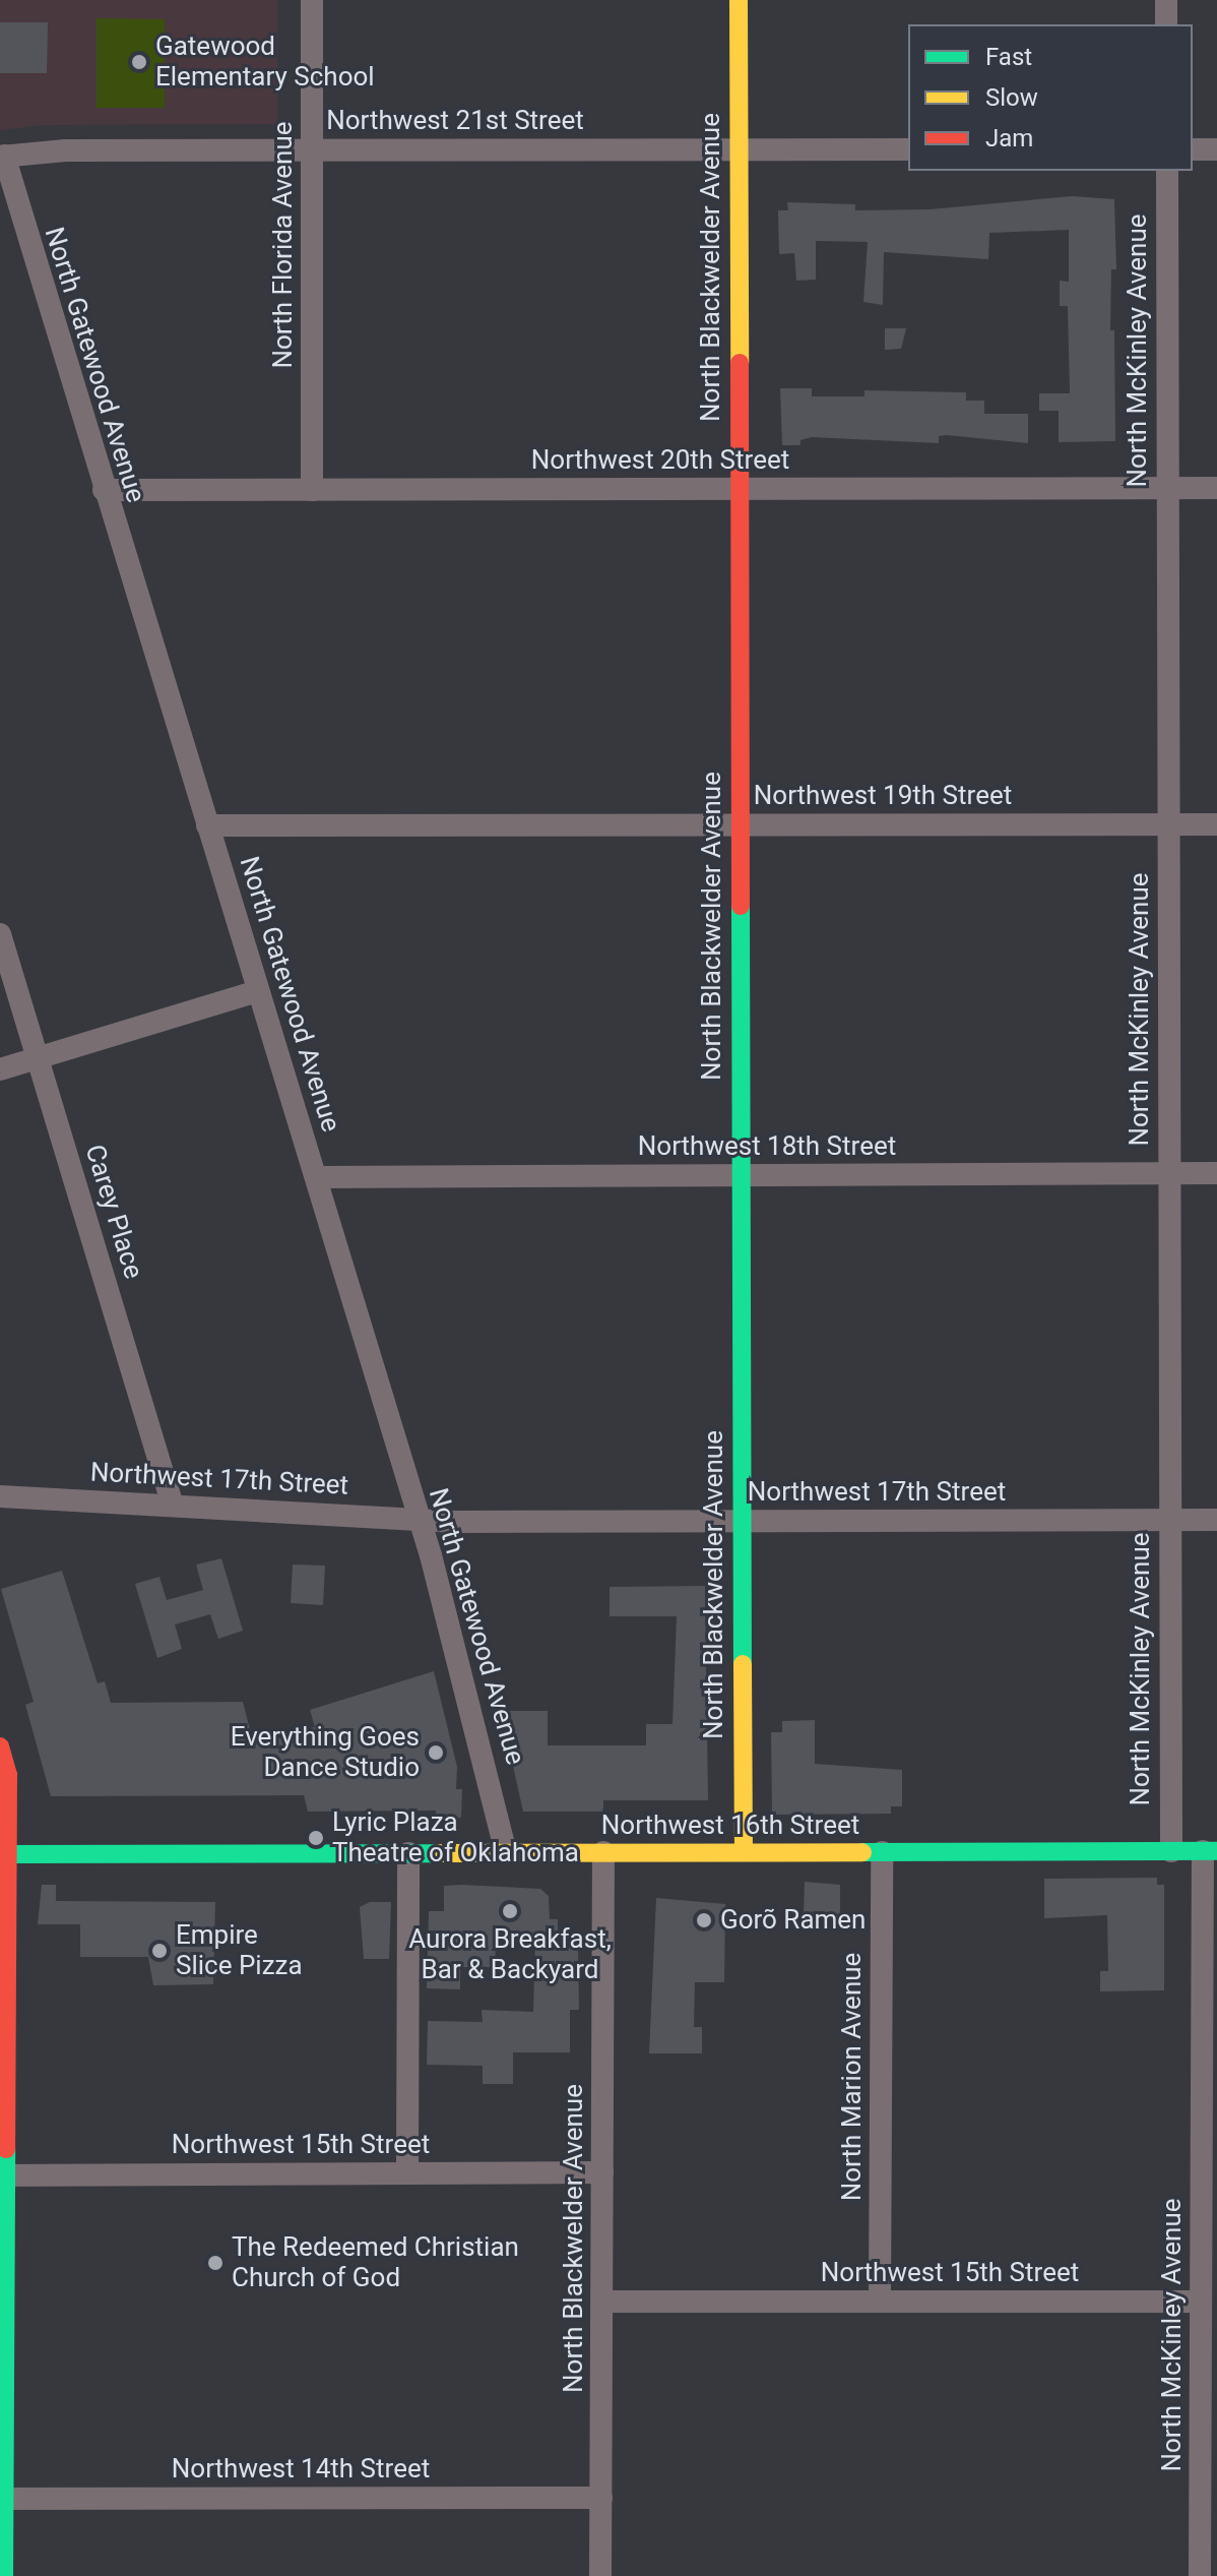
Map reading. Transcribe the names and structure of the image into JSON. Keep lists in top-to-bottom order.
{
  "streets": {
    "street": [
      "Northwest 21st Street",
      "North Florida Avenue",
      "North Blackwelder Avenue",
      "North McKinley Avenue",
      "North Gatewood Avenue",
      "Northwest 20th Street",
      "Northwest 19th Street",
      "Northwest 18th Street",
      "Carey Place",
      "Northwest 17th Street",
      "Northwest 16th Street",
      "North Marion Avenue",
      "Northwest 15th Street",
      "Northwest 14th Street"
    ]
  },
  "crossings": [
    ["Northwest 21st Street", "North Florida Avenue"],
    ["Northwest 21st Street", "North Blackwelder Avenue"],
    ["Northwest 21st Street", "North Gatewood Avenue"],
    ["North Florida Avenue", "Northwest 20th Street"],
    ["North Blackwelder Avenue", "Northwest 20th Street"],
    ["North Blackwelder Avenue", "Northwest 19th Street"],
    ["North Blackwelder Avenue", "Northwest 18th Street"],
    ["North Blackwelder Avenue", "Northwest 17th Street"],
    ["North Blackwelder Avenue", "Northwest 16th Street"],
    ["North Blackwelder Avenue", "Northwest 15th Street"],
    ["North Blackwelder Avenue", "Northwest 14th Street"],
    ["North McKinley Avenue", "Northwest 20th Street"],
    ["North McKinley Avenue", "Northwest 19th Street"],
    ["North McKinley Avenue", "Northwest 18th Street"],
    ["North McKinley Avenue", "Northwest 17th Street"],
    ["North McKinley Avenue", "Northwest 16th Street"],
    ["North McKinley Avenue", "Northwest 15th Street"],
    ["North Gatewood Avenue", "Northwest 20th Street"],
    ["North Gatewood Avenue", "Northwest 19th Street"],
    ["North Gatewood Avenue", "Northwest 18th Street"],
    ["North Gatewood Avenue", "Northwest 17th Street"],
    ["North Gatewood Avenue", "Northwest 16th Street"],
    ["Carey Place", "Northwest 17th Street"],
    ["Northwest 16th Street", "North Marion Avenue"],
    ["North Marion Avenue", "Northwest 15th Street"]
  ],
  "places": [
    "Gatewood Elementary School",
    "Everything Goes Dance Studio",
    "Lyric Plaza Theatre of Oklahoma",
    "Aurora Breakfast, Bar & Backyard",
    "Gorõ Ramen",
    "Empire Slice Pizza",
    "The Redeemed Christian Church of God"
  ],
  "legend": ["Fast", "Slow", "Jam"]
}
